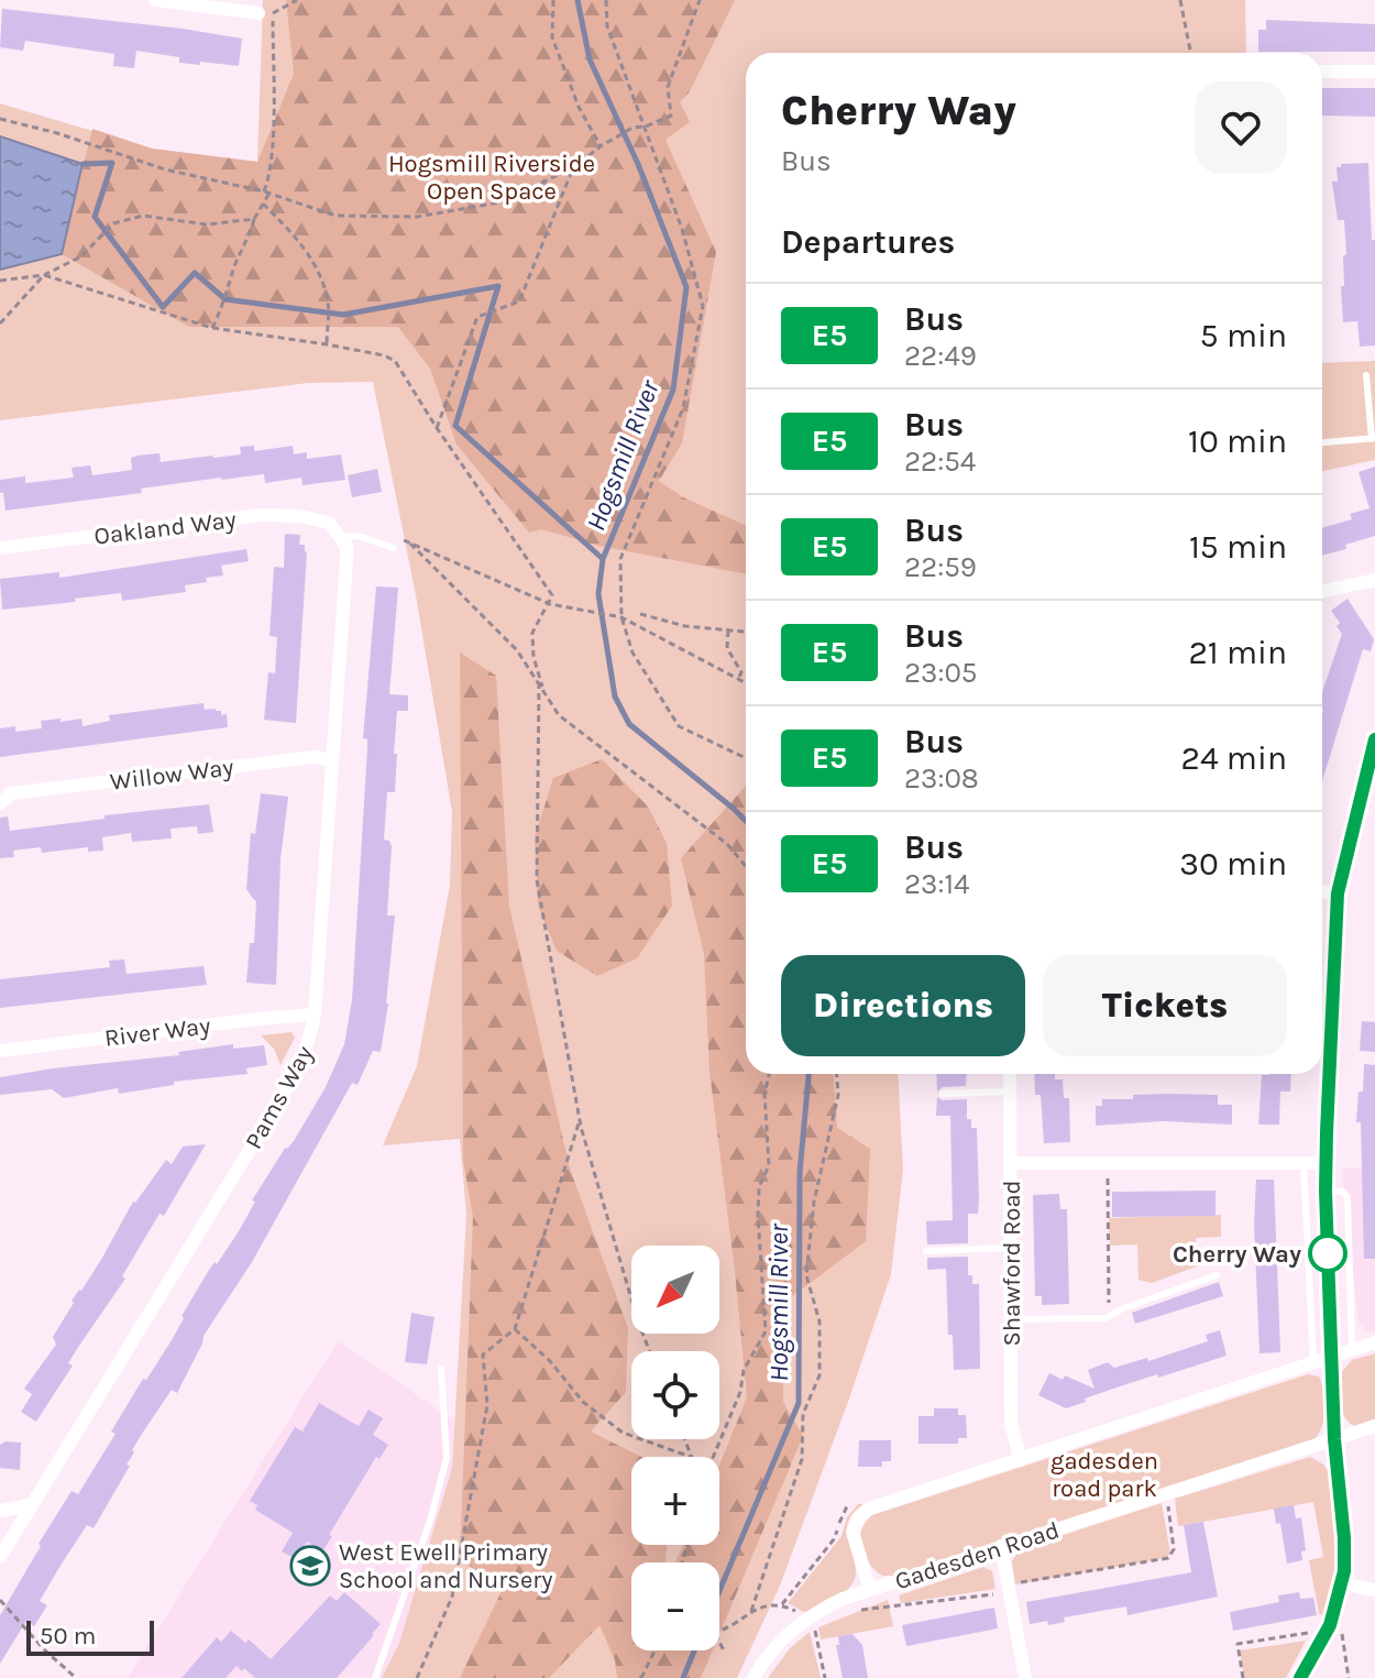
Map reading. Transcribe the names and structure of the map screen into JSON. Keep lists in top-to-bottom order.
{
  "streets": {
    "street": [
      "Oakland Way",
      "Willow Way",
      "River Way",
      "Pams Way",
      "Shawford Road",
      "Gadesden Road"
    ]
  },
  "crossings": [
    ["Oakland Way", "Pams Way"],
    ["Willow Way", "Pams Way"],
    ["River Way", "Pams Way"],
    ["Shawford Road", "Gadesden Road"]
  ],
  "water": ["Hogsmill River"],
  "parks": ["Hogsmill Riverside Open Space", "gadesden road park"],
  "places": {
    "other": ["Cherry Way"],
    "school or university": ["West Ewell Primary School and Nursery"]
  },
  "lines": ["bus line E5"],
  "scale_bar": "50 m",
  "north": "bottom left",
  "page": {
    "heading": [
      ["Cherry Way", "Bus"],
      "Departures"
    ],
    "list": [
      {
        "mark": "E5",
        "name": "Bus",
        "note": "22:49",
        "value": "5 min"
      },
      {
        "mark": "E5",
        "name": "Bus",
        "note": "22:54",
        "value": "10 min"
      },
      {
        "mark": "E5",
        "name": "Bus",
        "note": "22:59",
        "value": "15 min"
      },
      {
        "mark": "E5",
        "name": "Bus",
        "note": "23:05",
        "value": "21 min"
      },
      {
        "mark": "E5",
        "name": "Bus",
        "note": "23:08",
        "value": "24 min"
      },
      {
        "mark": "E5",
        "name": "Bus",
        "note": "23:14",
        "value": "30 min"
      }
    ],
    "buttons": ["Directions", "Tickets"],
    "map_buttons": ["+", "−"],
    "scale": "50 m"
  }
}
